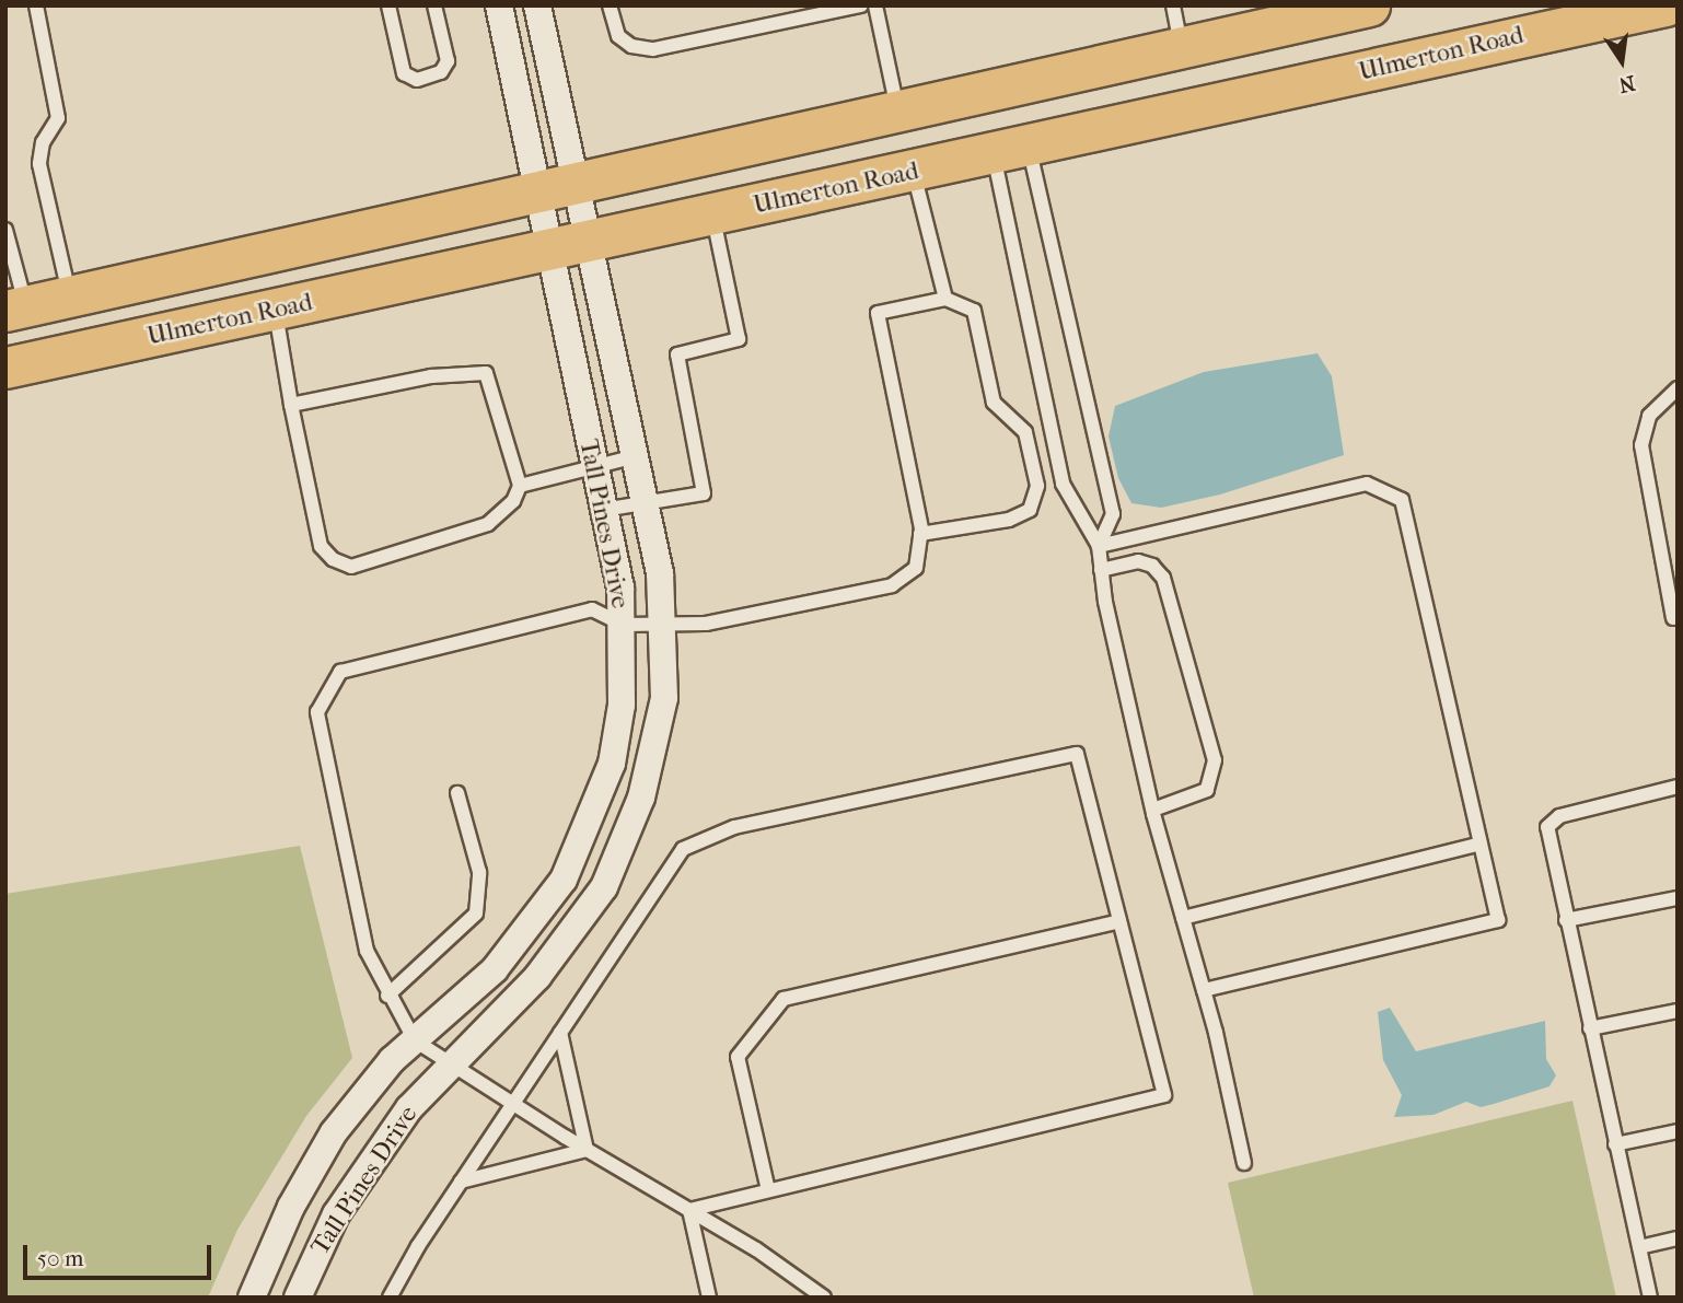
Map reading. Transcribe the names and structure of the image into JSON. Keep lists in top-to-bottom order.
{
  "streets": {
    "main road": ["Ulmerton Road"],
    "street": ["Tall Pines Drive"]
  },
  "crossings": [
    ["Ulmerton Road", "Tall Pines Drive"]
  ],
  "scale_bar": "50 m",
  "north": "bottom"
}
